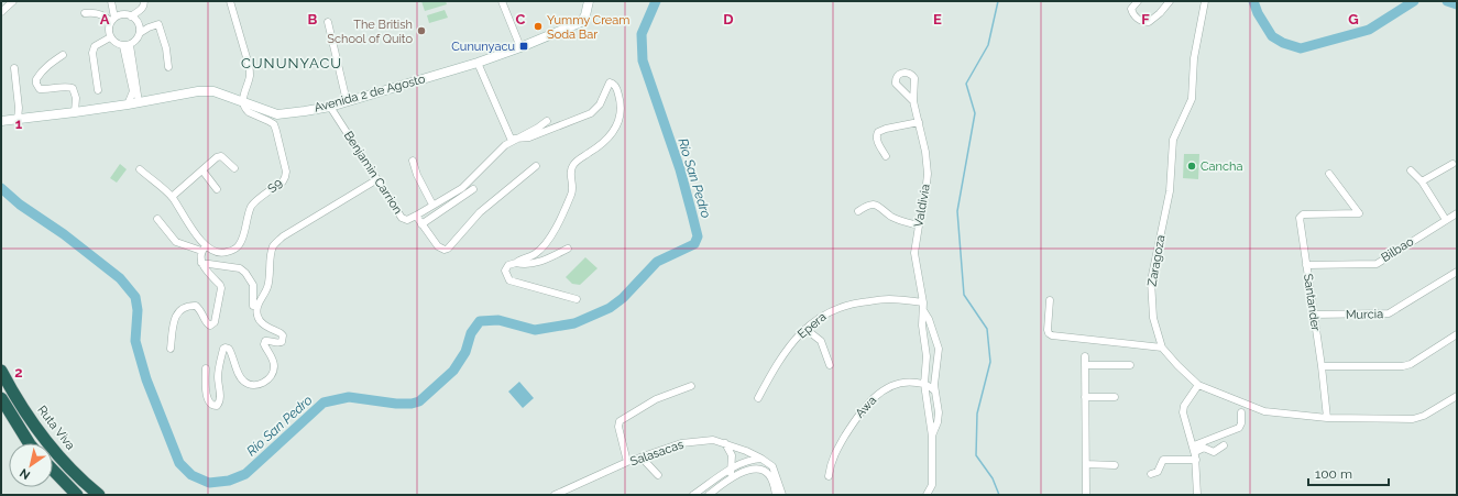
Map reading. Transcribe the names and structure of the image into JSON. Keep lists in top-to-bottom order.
{
  "streets": {
    "highway": ["Ruta Viva"],
    "main road": ["Avenida 2 de Agosto"],
    "street": [
      "Benjamin Carrion",
      "S9",
      "Valdivia",
      "Bilbao",
      "Zaragoza",
      "Santander",
      "Murcia",
      "Epera",
      "Awa",
      "Salasacas"
    ]
  },
  "crossings": [
    ["Avenida 2 de Agosto", "Benjamin Carrion"],
    ["Avenida 2 de Agosto", "S9"],
    ["Valdivia", "Epera"],
    ["Valdivia", "Awa"],
    ["Bilbao", "Santander"],
    ["Zaragoza", "Santander"],
    ["Santander", "Murcia"]
  ],
  "districts": ["CUNUNYACU"],
  "water": ["Río San Pedro"],
  "places": {
    "other": ["Yummy Cream Soda Bar", "The British School of Quito", "Cancha"],
    "transit": ["Cununyacu"]
  },
  "scale_bar": "100 m",
  "north": "bottom left",
  "grid": {
    "columns": [
      "A",
      "B",
      "C",
      "D",
      "E",
      "F",
      "G"
    ],
    "rows": ["1", "2"]
  }
}
